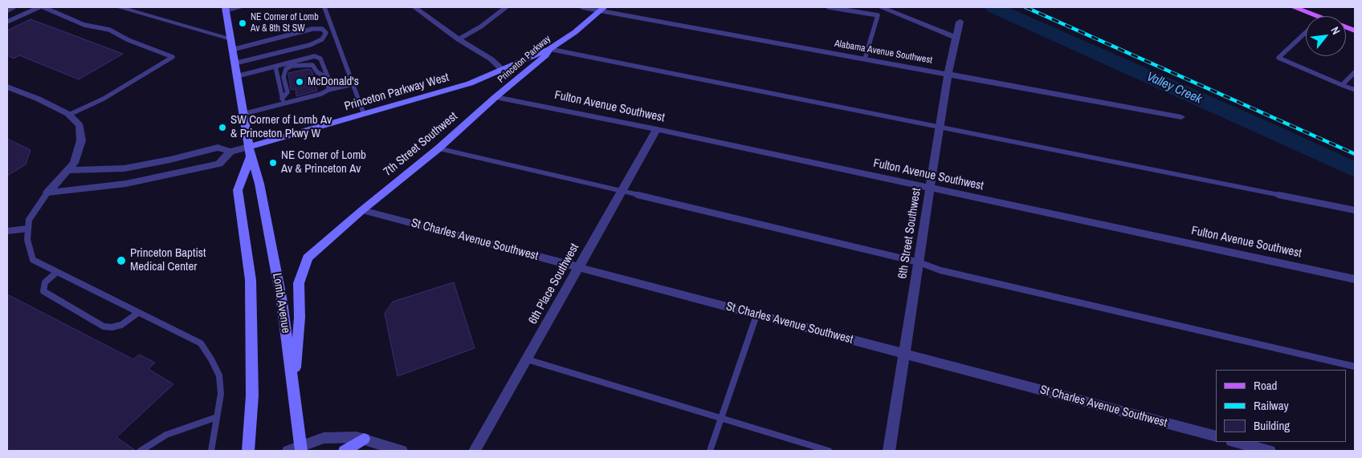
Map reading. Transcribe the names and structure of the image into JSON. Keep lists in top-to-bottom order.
{
  "streets": {
    "main road": [
      "Princeton Parkway",
      "Princeton Parkway West",
      "7th Street Southwest",
      "Lomb Avenue"
    ],
    "street": [
      "Alabama Avenue Southwest",
      "Fulton Avenue Southwest",
      "6th Street Southwest",
      "St Charles Avenue Southwest",
      "6th Place Southwest"
    ]
  },
  "crossings": [
    ["Alabama Avenue Southwest", "Princeton Parkway"],
    ["Alabama Avenue Southwest", "6th Street Southwest"],
    ["Princeton Parkway", "Princeton Parkway West"],
    ["Princeton Parkway", "Fulton Avenue Southwest"],
    ["Princeton Parkway", "7th Street Southwest"],
    ["Princeton Parkway West", "Lomb Avenue"],
    ["Fulton Avenue Southwest", "7th Street Southwest"],
    ["Fulton Avenue Southwest", "6th Street Southwest"],
    ["Fulton Avenue Southwest", "6th Place Southwest"],
    ["7th Street Southwest", "St Charles Avenue Southwest"],
    ["7th Street Southwest", "Lomb Avenue"],
    ["6th Street Southwest", "St Charles Avenue Southwest"],
    ["St Charles Avenue Southwest", "6th Place Southwest"]
  ],
  "water": ["Valley Creek"],
  "places": [
    "NE Corner of Lomb Av & 8th St SW",
    "McDonald's",
    "SW Corner of Lomb Av & Princeton Pkwy W",
    "NE Corner of Lomb Av & Princeton Av",
    "Princeton Baptist Medical Center"
  ],
  "legend": ["Road", "Railway", "Building"],
  "north": "top right"
}
